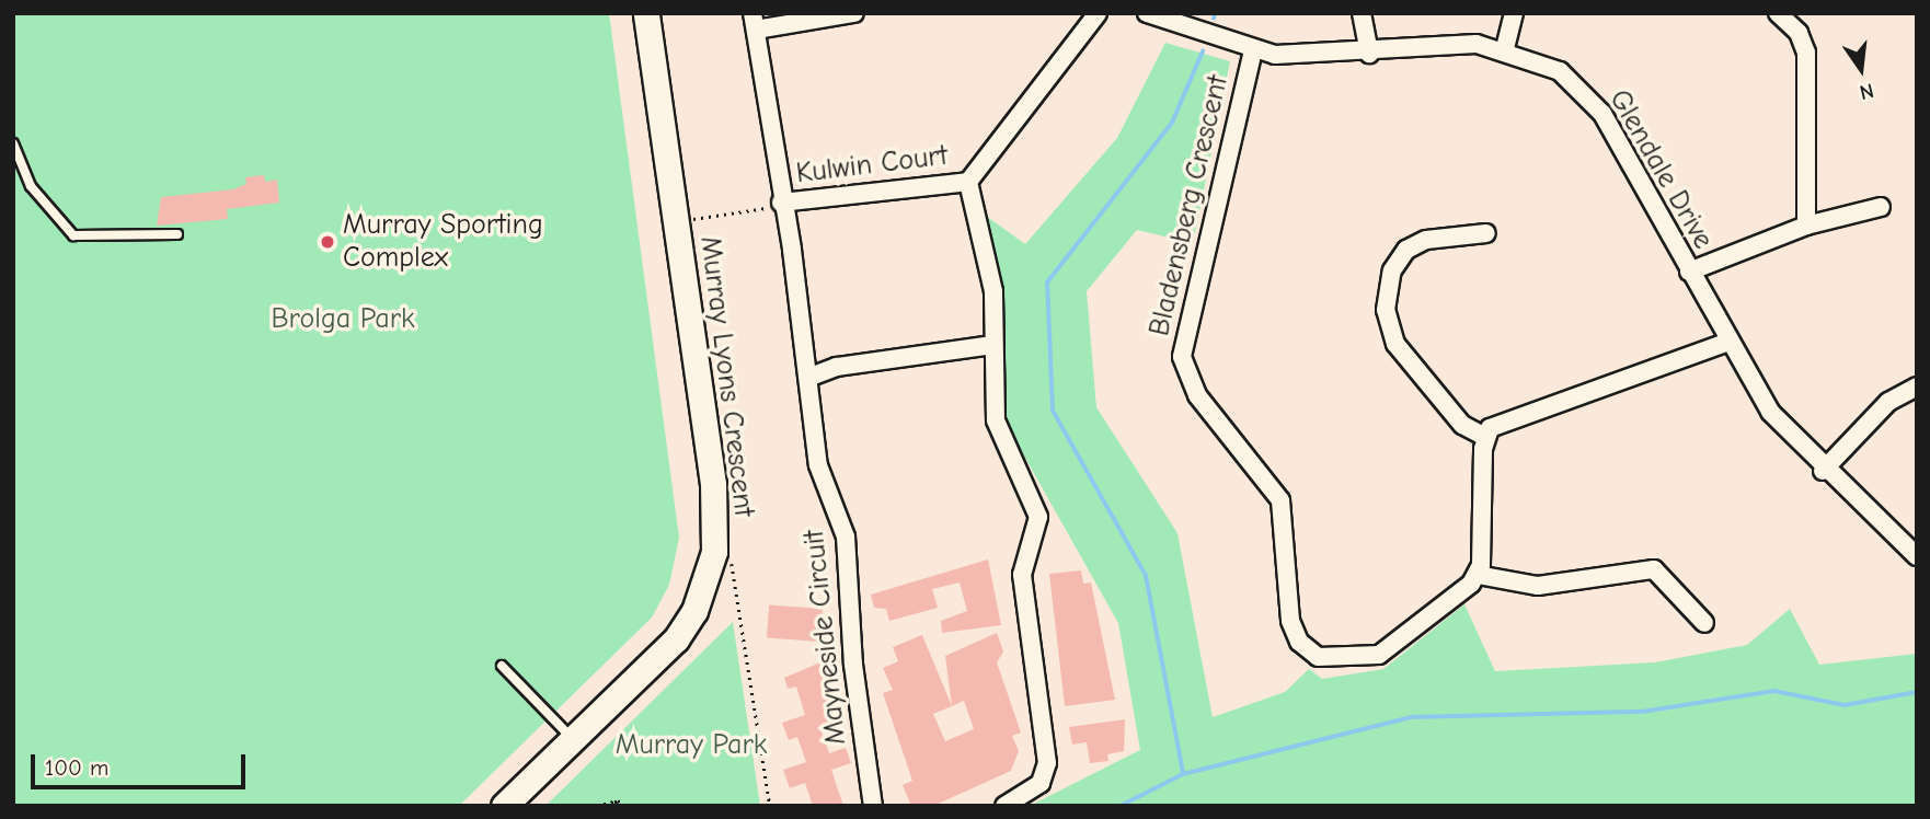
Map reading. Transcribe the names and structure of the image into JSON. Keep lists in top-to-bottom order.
{
  "streets": {
    "street": [
      "Kulwin Court",
      "Glendale Drive",
      "Bladensberg Crescent",
      "Murray Lyons Crescent",
      "Mayneside Circuit"
    ]
  },
  "crossings": [
    ["Kulwin Court", "Mayneside Circuit"],
    ["Glendale Drive", "Bladensberg Crescent"]
  ],
  "parks": ["Brolga Park", "Murray Park"],
  "places": ["Murray Sporting Complex"],
  "scale_bar": "100 m",
  "north": "bottom"
}
